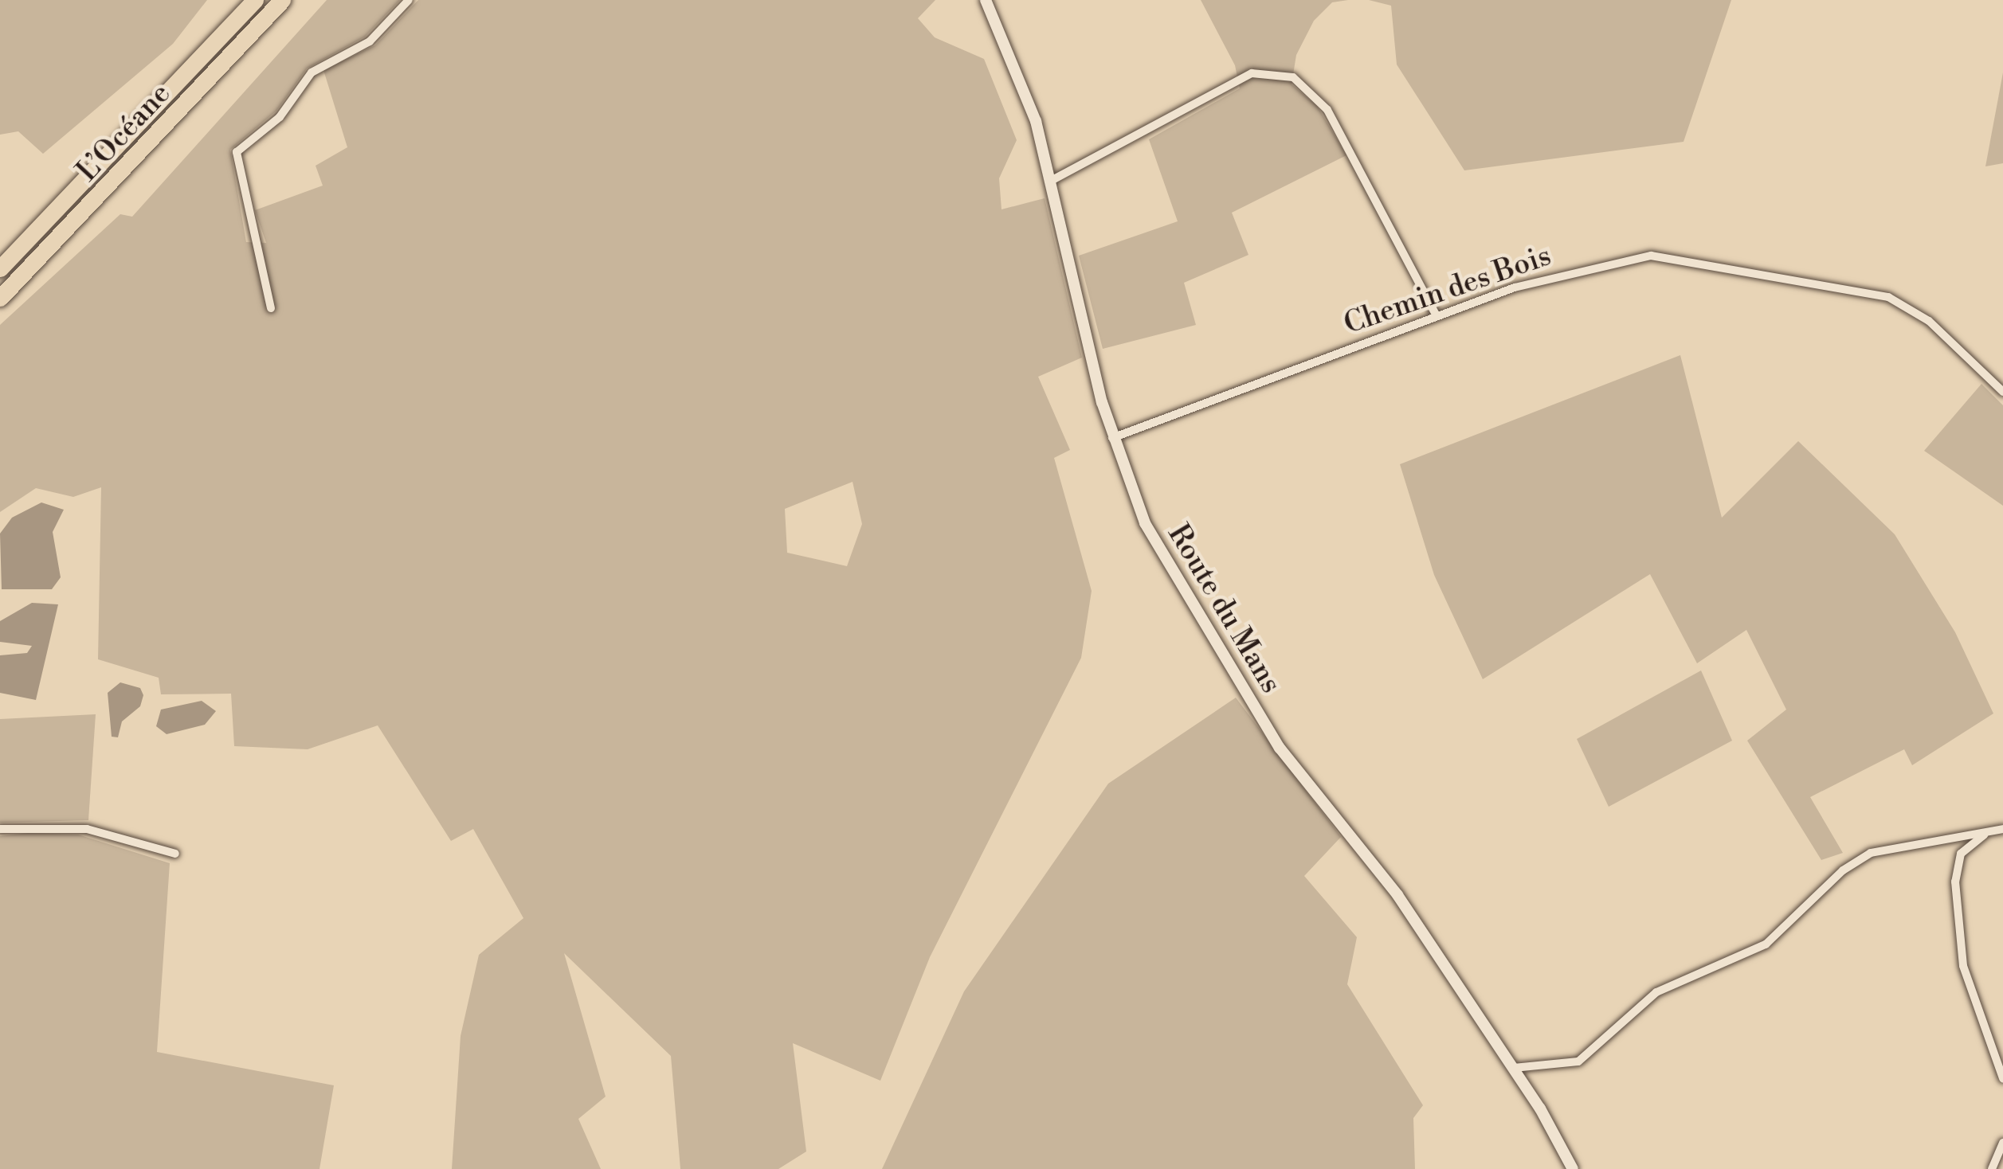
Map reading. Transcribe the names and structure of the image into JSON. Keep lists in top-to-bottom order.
{
  "streets": {
    "highway": ["L’Océane"],
    "street": ["Chemin des Bois", "Route du Mans"]
  },
  "crossings": [
    ["Chemin des Bois", "Route du Mans"]
  ]
}
